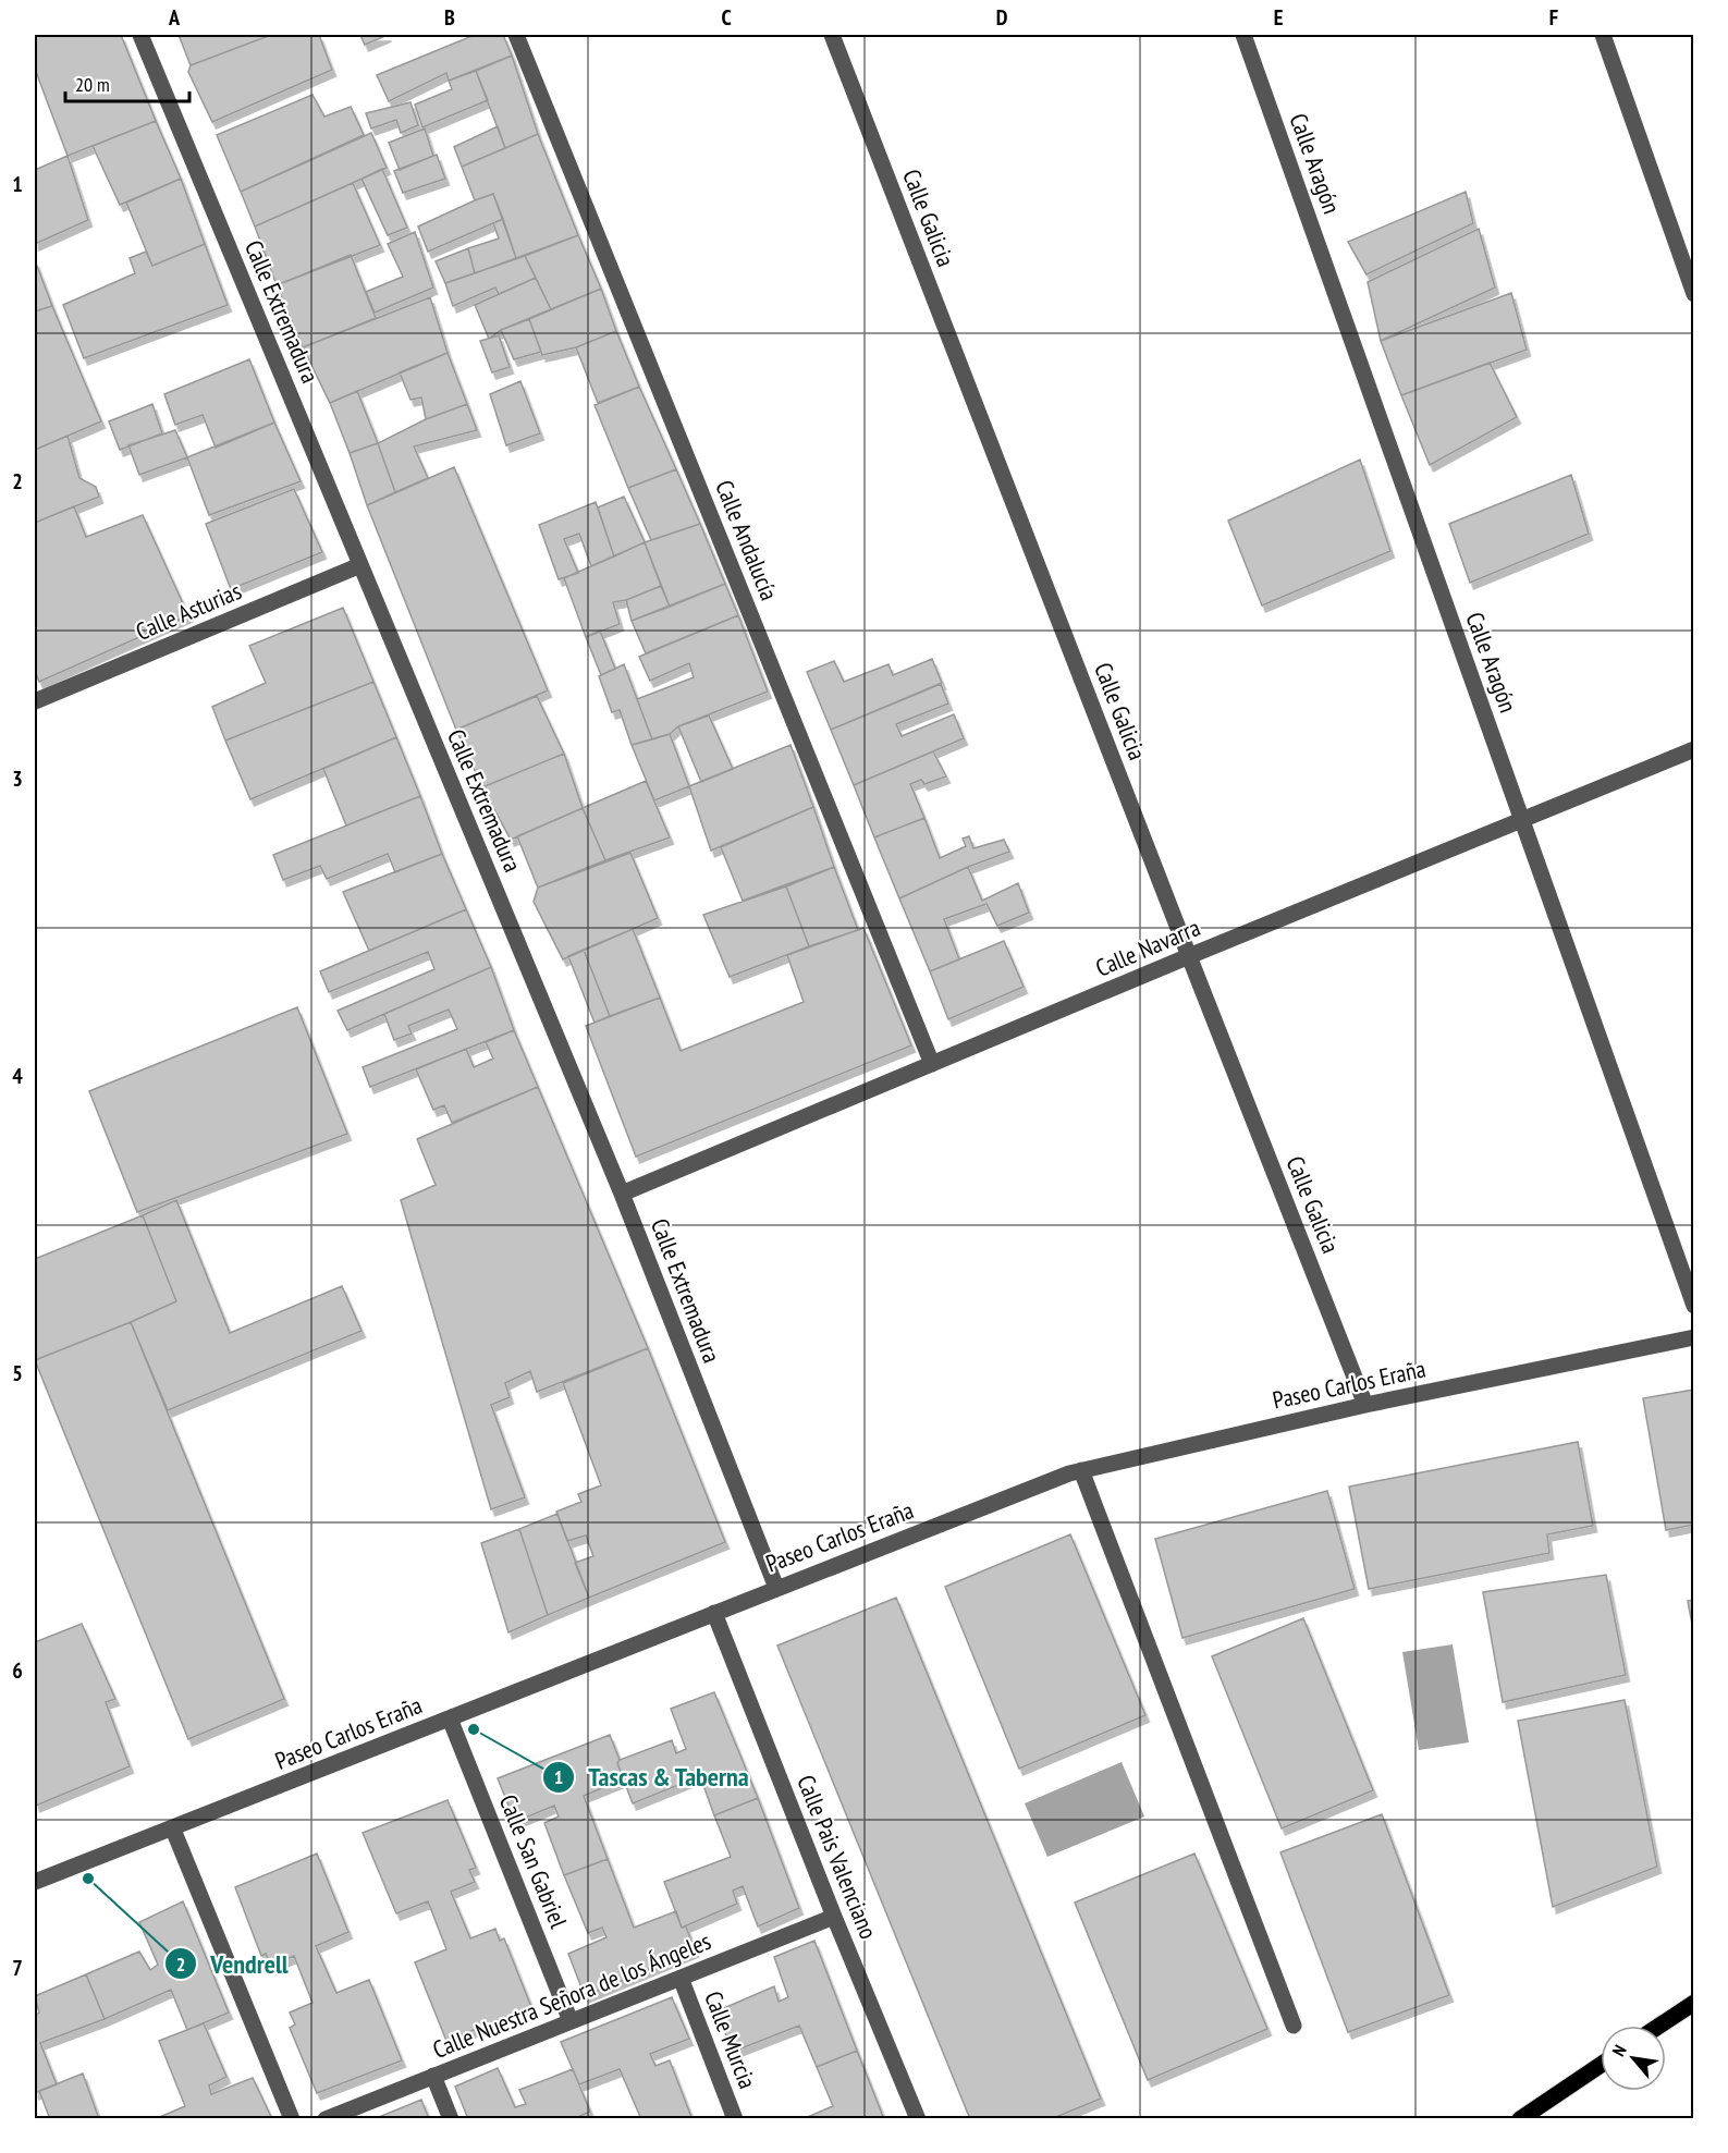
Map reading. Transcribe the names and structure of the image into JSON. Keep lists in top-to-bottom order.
{
  "streets": {
    "street": [
      "Calle Aragón",
      "Calle Galicia",
      "Calle Extremadura",
      "Calle Andalucía",
      "Calle Asturias",
      "Calle Navarra",
      "Paseo Carlos Eraña",
      "Calle Pais Valenciano",
      "Calle San Gabriel",
      "Calle Nuestra Señora de los Ángeles",
      "Calle Murcia"
    ]
  },
  "crossings": [
    ["Calle Aragón", "Calle Navarra"],
    ["Calle Galicia", "Calle Navarra"],
    ["Calle Galicia", "Paseo Carlos Eraña"],
    ["Calle Extremadura", "Calle Asturias"],
    ["Calle Extremadura", "Calle Navarra"],
    ["Calle Extremadura", "Paseo Carlos Eraña"],
    ["Calle Andalucía", "Calle Navarra"],
    ["Paseo Carlos Eraña", "Calle Pais Valenciano"],
    ["Paseo Carlos Eraña", "Calle San Gabriel"],
    ["Calle Pais Valenciano", "Calle Nuestra Señora de los Ángeles"],
    ["Calle San Gabriel", "Calle Nuestra Señora de los Ángeles"],
    ["Calle Nuestra Señora de los Ángeles", "Calle Murcia"]
  ],
  "places": ["Tascas & Taberna", "Vendrell"],
  "scale_bar": "20 m",
  "north": "top left",
  "grid": {
    "columns": [
      "A",
      "B",
      "C",
      "D",
      "E",
      "F"
    ],
    "rows": [
      "1",
      "2",
      "3",
      "4",
      "5",
      "6",
      "7"
    ]
  }
}
